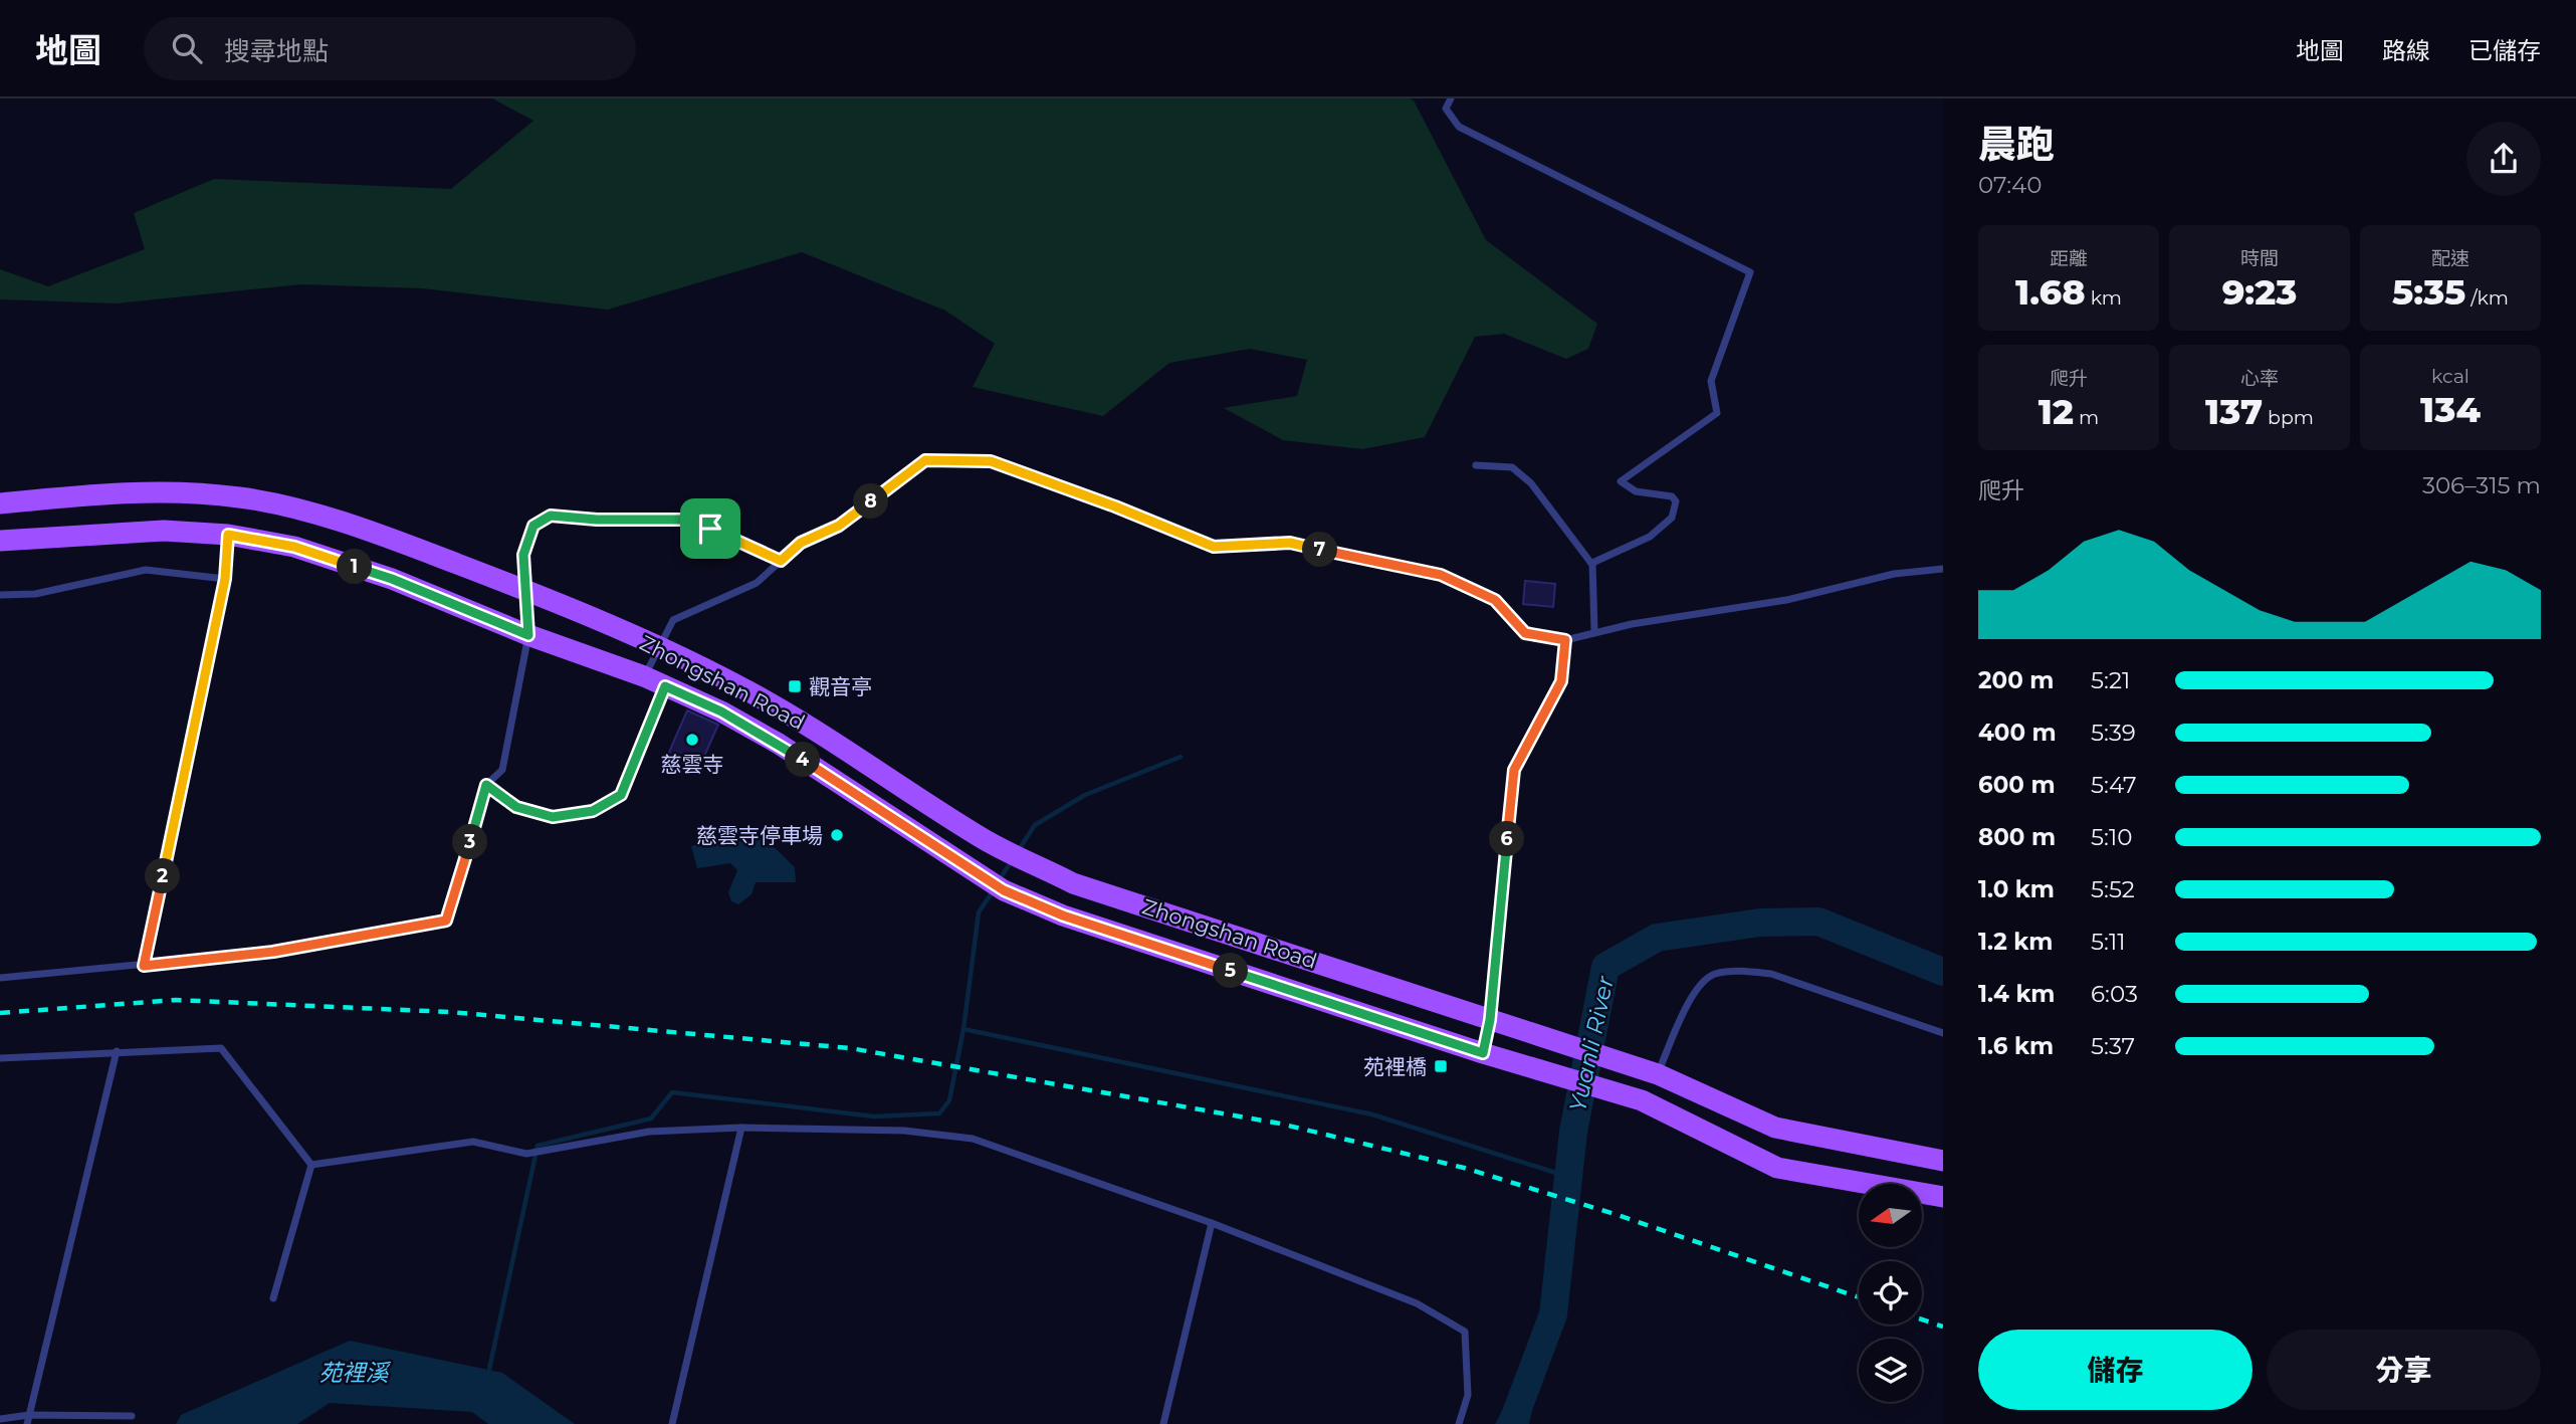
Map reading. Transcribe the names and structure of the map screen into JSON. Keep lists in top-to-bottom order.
{
  "streets": {
    "main road": ["Zhongshan Road"]
  },
  "water": ["Yuanli River", "苑裡溪"],
  "places": {
    "transit": ["觀音亭", "苑裡橋"],
    "other": ["慈雲寺", "慈雲寺停車場"]
  },
  "north": "left",
  "page": {
    "header": "地圖",
    "search": "搜尋地點",
    "nav": ["地圖", "路線", "已儲存"],
    "heading": ["晨跑", "07:40"],
    "stats": [
      ["距離", "1.68 km"],
      ["時間", "9:23"],
      ["配速", "5:35 /km"],
      ["爬升", "12 m"],
      ["心率", "137 bpm"],
      ["kcal", "134"]
    ],
    "chart": ["爬升", "306–315 m"],
    "pins": [
      "8",
      "7",
      "1",
      "4",
      "6",
      "3",
      "2",
      "5"
    ],
    "list": [
      {
        "name": "200 m",
        "note": "5:21"
      },
      {
        "name": "400 m",
        "note": "5:39"
      },
      {
        "name": "600 m",
        "note": "5:47"
      },
      {
        "name": "800 m",
        "note": "5:10"
      },
      {
        "name": "1.0 km",
        "note": "5:52"
      },
      {
        "name": "1.2 km",
        "note": "5:11"
      },
      {
        "name": "1.4 km",
        "note": "6:03"
      },
      {
        "name": "1.6 km",
        "note": "5:37"
      }
    ],
    "buttons": ["儲存", "分享"]
  }
}
